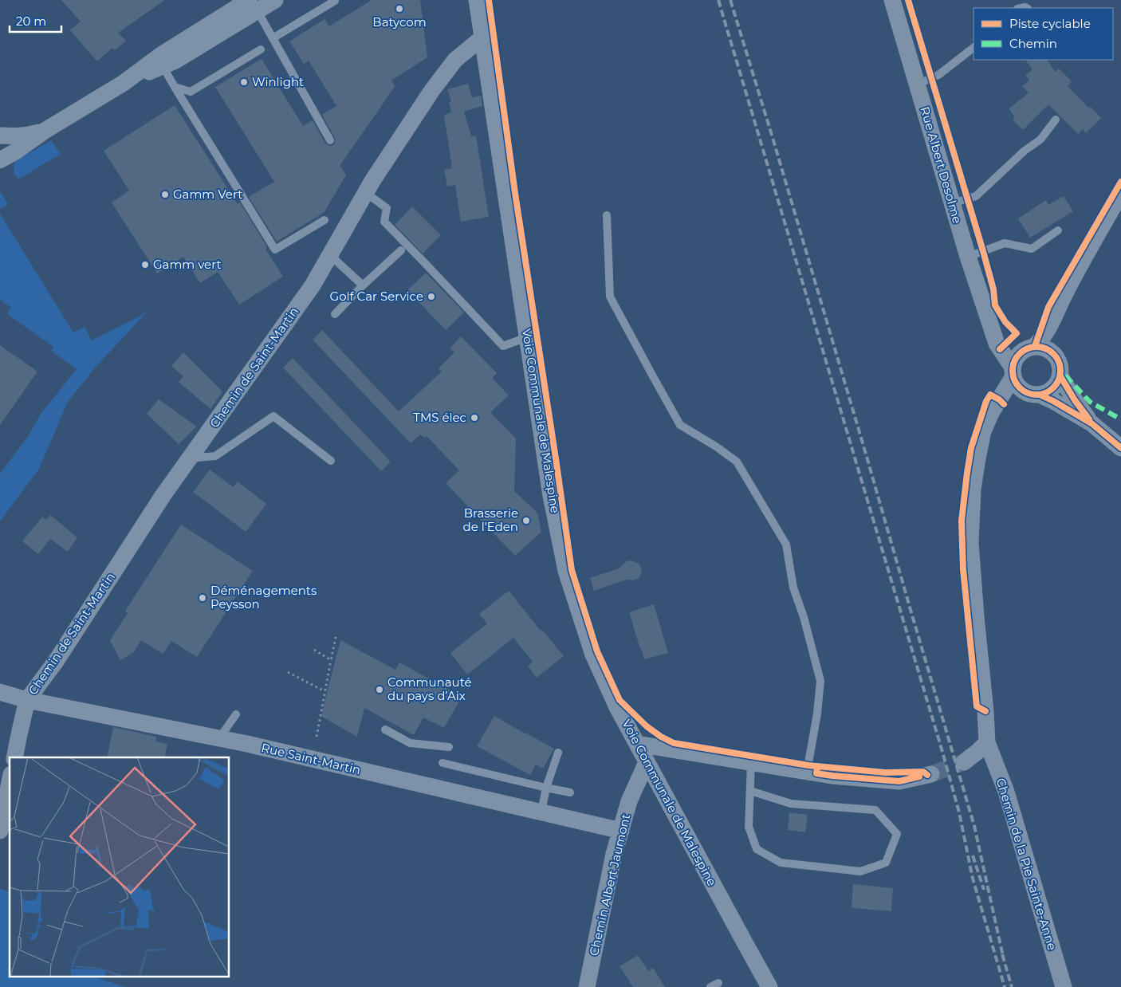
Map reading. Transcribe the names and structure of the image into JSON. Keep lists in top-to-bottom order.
{
  "streets": {
    "street": [
      "Rue Albert Desolme",
      "Chemin de Saint-Martin",
      "Voie Communale de Malespine",
      "Rue Saint-Martin",
      "Chemin de la Pie Sainte-Anne",
      "Chemin Albert Jaumont"
    ]
  },
  "crossings": [
    ["Rue Albert Desolme", "Chemin de la Pie Sainte-Anne"],
    ["Chemin de Saint-Martin", "Voie Communale de Malespine"],
    ["Chemin de Saint-Martin", "Rue Saint-Martin"],
    ["Voie Communale de Malespine", "Chemin Albert Jaumont"],
    ["Rue Saint-Martin", "Chemin Albert Jaumont"]
  ],
  "places": [
    "Batycom",
    "Winlight",
    "Gamm Vert",
    "Gamm vert",
    "Golf Car Service",
    "TMS élec",
    "Brasserie de l'Eden",
    "Déménagements Peysson",
    "Communauté du pays d’Aix"
  ],
  "legend": ["Piste cyclable", "Chemin"],
  "scale_bar": "20 m"
}
